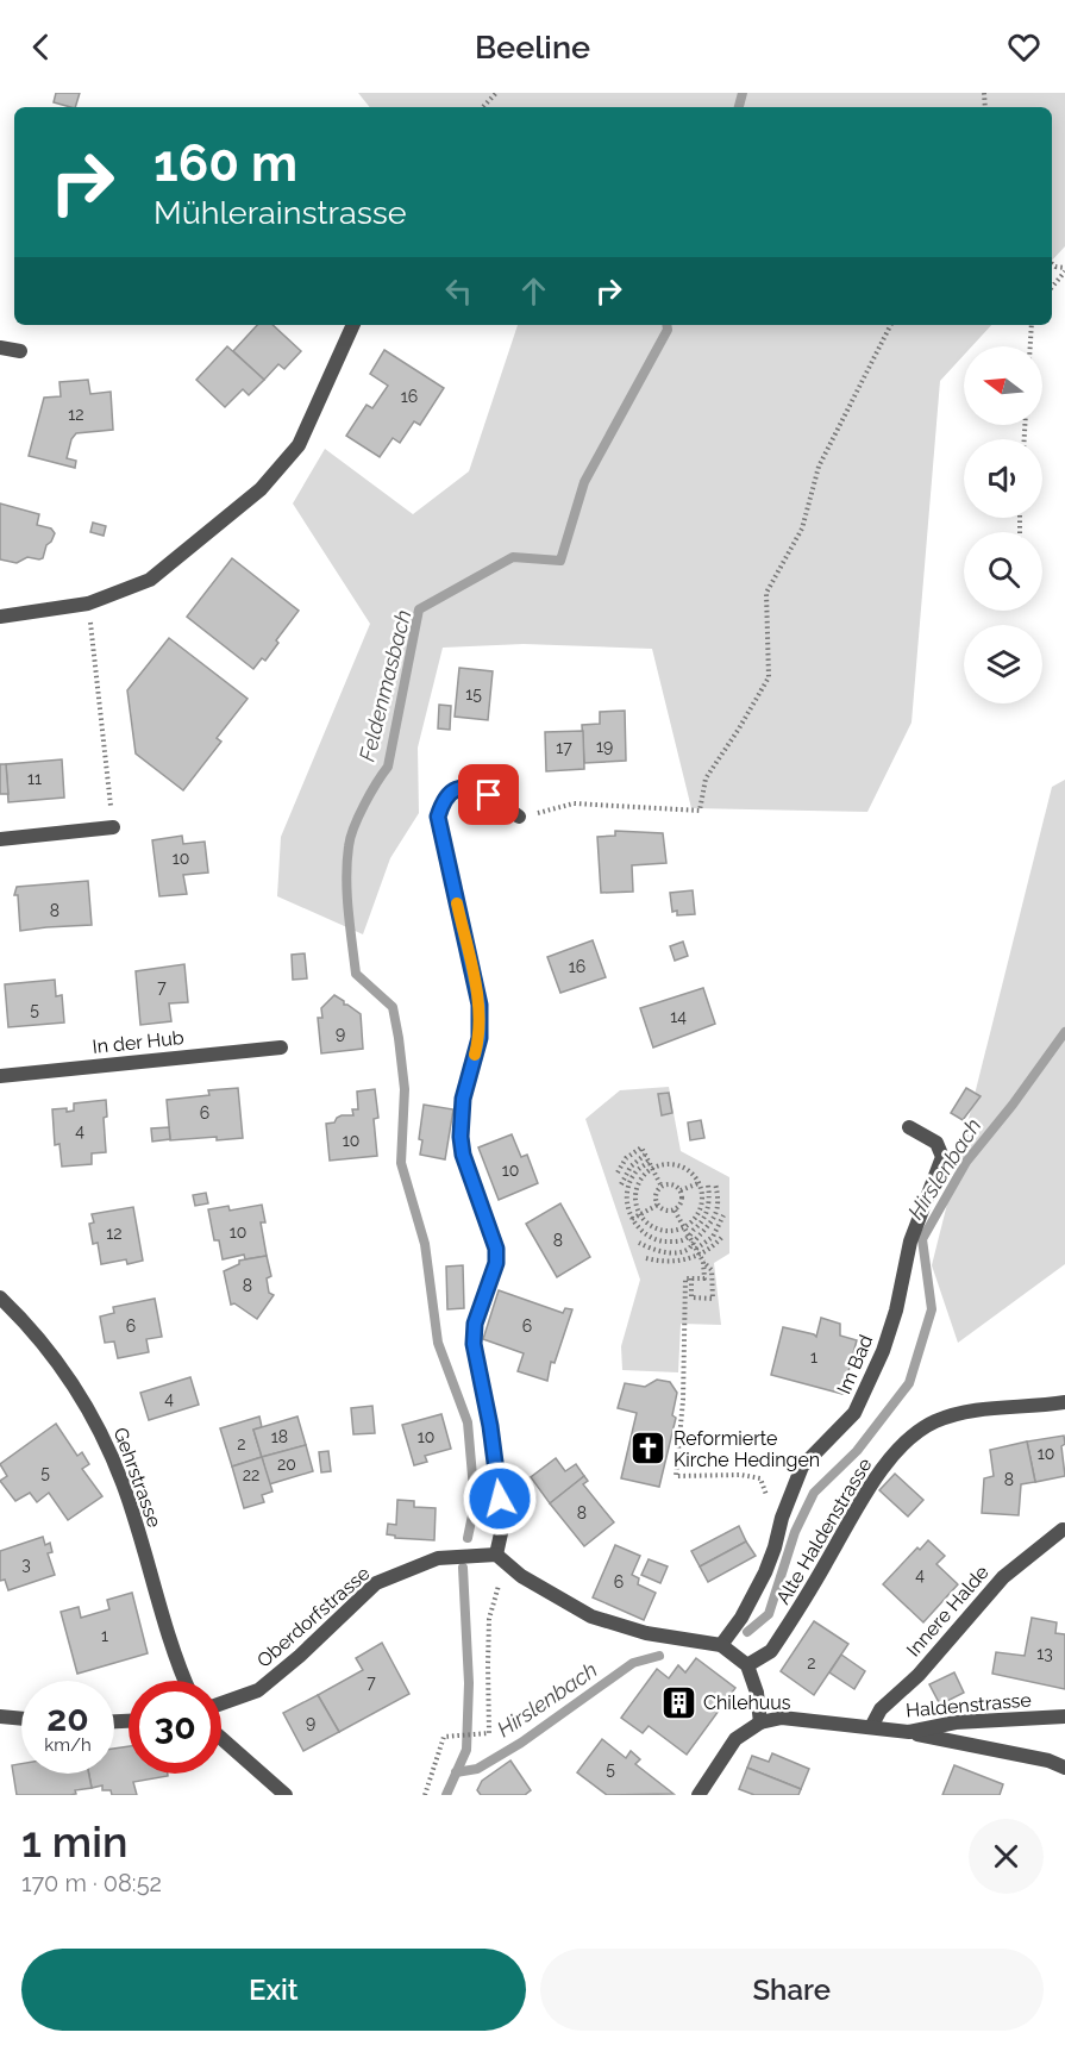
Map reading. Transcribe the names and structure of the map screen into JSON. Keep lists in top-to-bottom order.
{
  "streets": {
    "street": [
      "In der Hub",
      "Im Bad",
      "Gehrstrasse",
      "Alte Haldenstrasse",
      "Innere Halde",
      "Oberdorfstrasse",
      "Haldenstrasse"
    ]
  },
  "crossings": [
    ["Innere Halde", "Haldenstrasse"]
  ],
  "water": ["Feldenmasbach", "Hirslenbach"],
  "places": {
    "church": ["Reformierte Kirche Hedingen"],
    "building": ["Chilehuus"]
  },
  "house_numbers": [
    "16",
    "12",
    "15",
    "19",
    "17",
    "11",
    "10",
    "8",
    "16",
    "7",
    "5",
    "14",
    "9",
    "6",
    "4",
    "10",
    "10",
    "10",
    "12",
    "8",
    "8",
    "6",
    "6",
    "1",
    "4",
    "18",
    "10",
    "2",
    "10",
    "20",
    "5",
    "22",
    "8",
    "8",
    "3",
    "4",
    "6",
    "1",
    "13",
    "2",
    "7",
    "9",
    "5"
  ],
  "north": "left",
  "page": {
    "header": "Beeline",
    "turn": ["160 m", "Mühlerainstrasse"],
    "speed": "20 km/h",
    "limit": "30",
    "heading": ["1 min", "170 m · 08:52"],
    "buttons": ["Exit", "Share"]
  }
}
